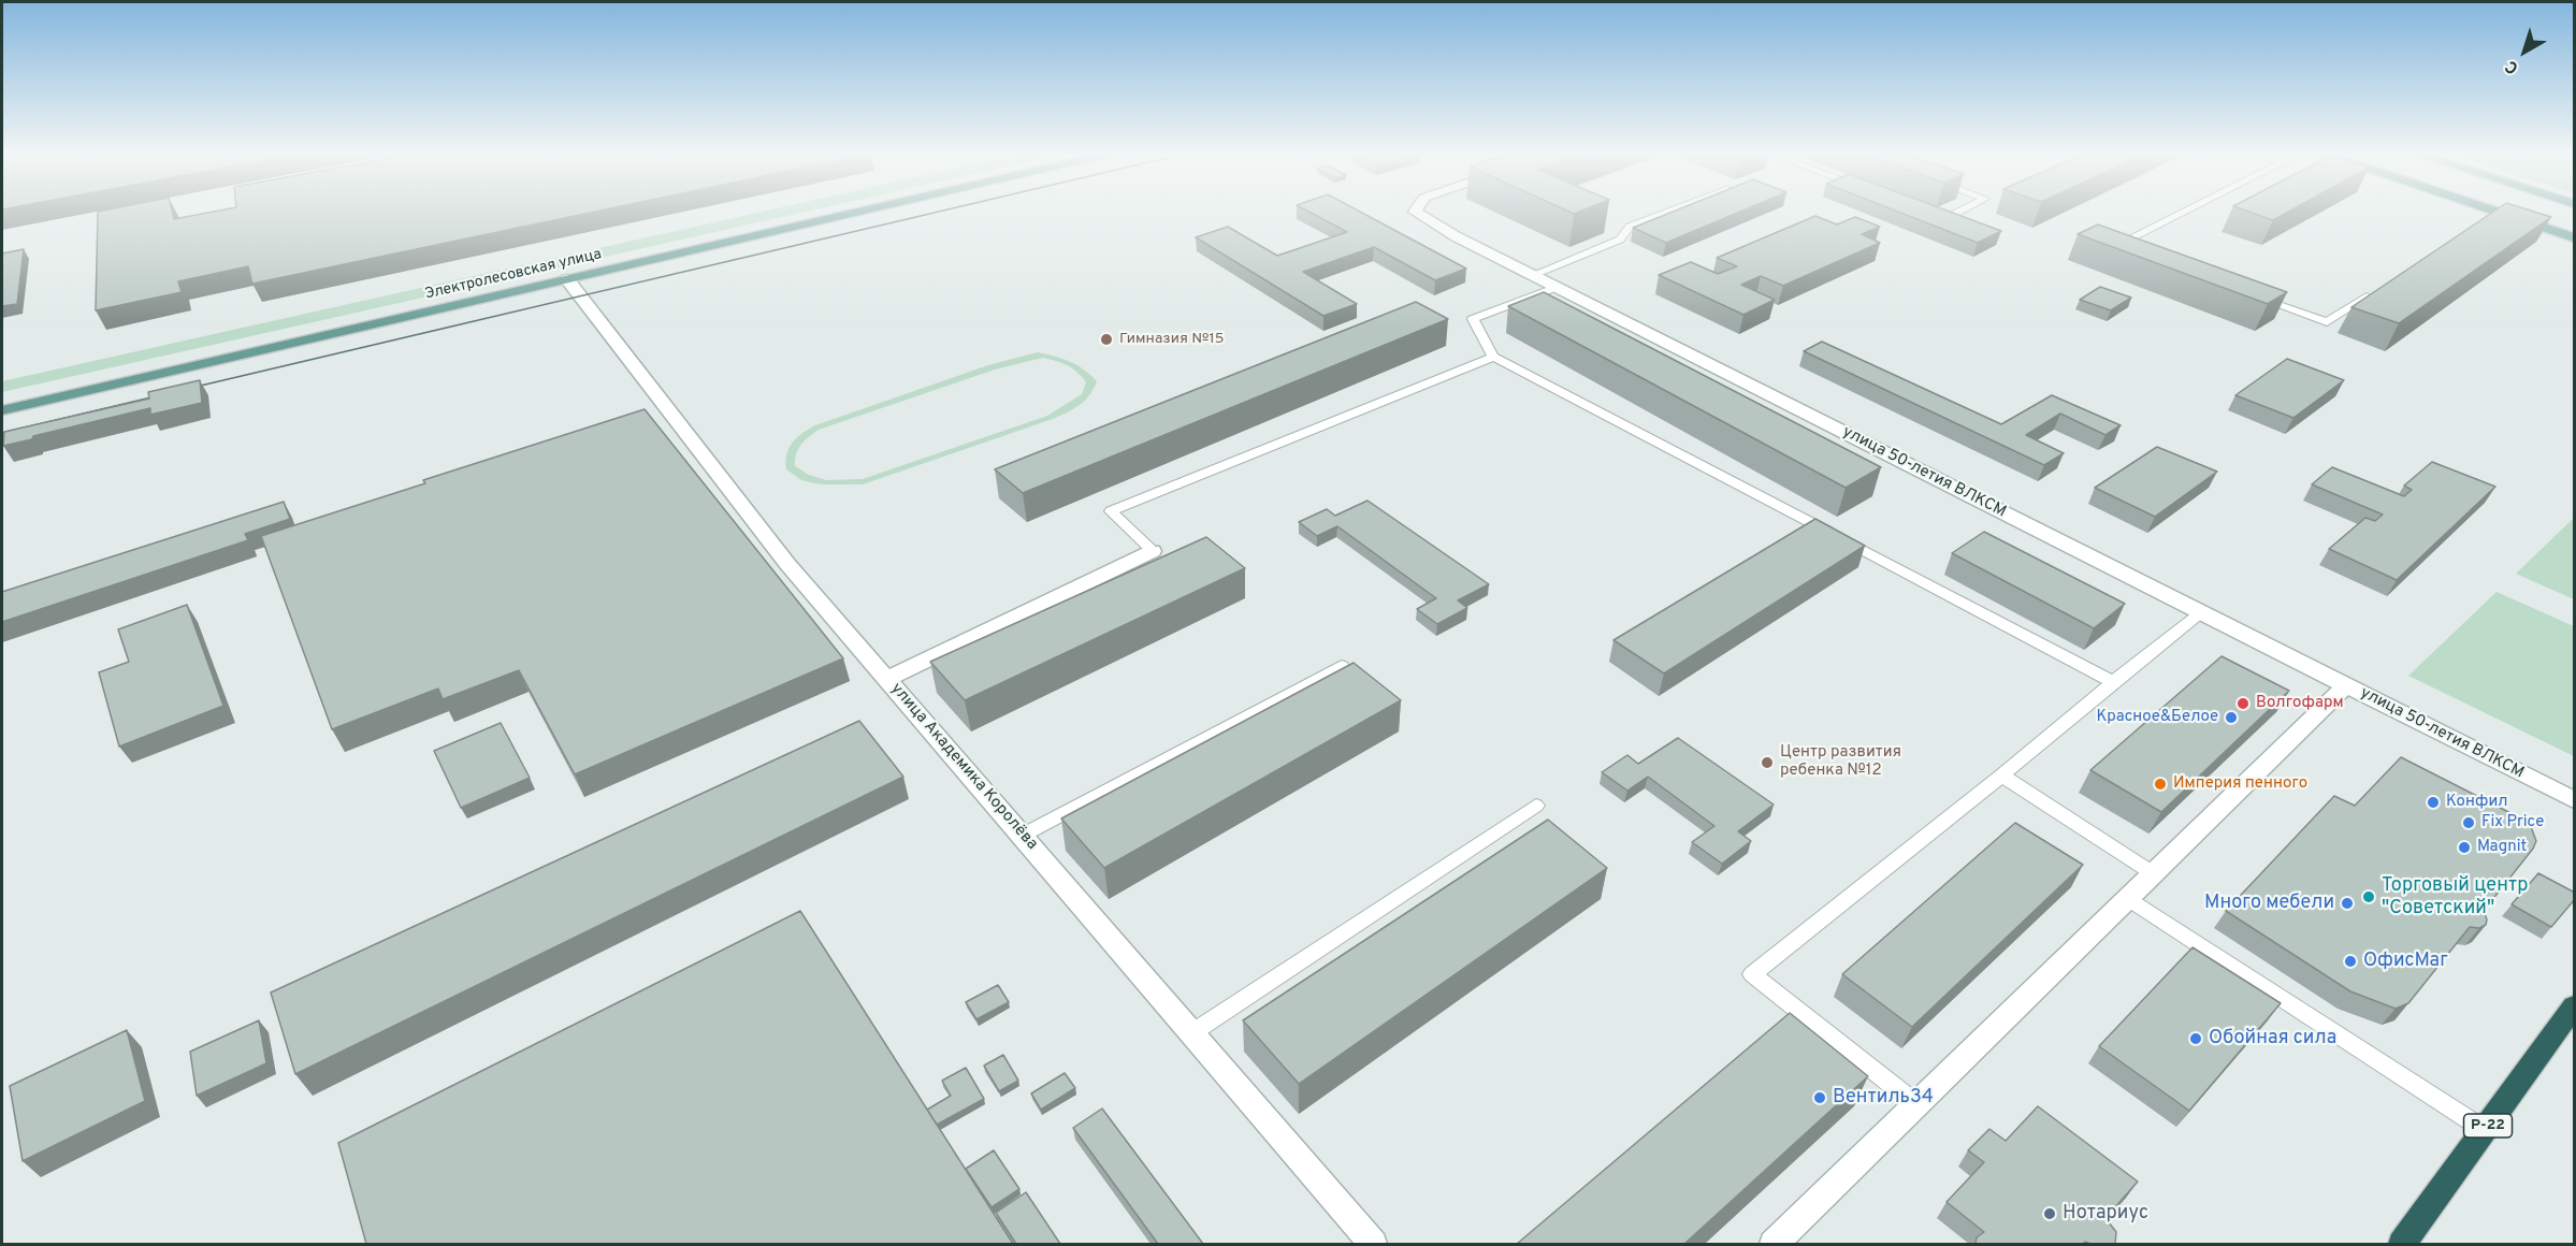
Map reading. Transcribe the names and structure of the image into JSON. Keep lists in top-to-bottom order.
{
  "streets": {
    "highway": ["Р-22"],
    "main road": ["Электролесовская улица"],
    "street": ["улица 50-летия ВЛКСМ", "улица Академика Королёва"]
  },
  "crossings": [
    ["Электролесовская улица", "улица Академика Королёва"]
  ],
  "places": [
    "Гимназия №15",
    "Волгофарм",
    "Красное&Белое",
    "Центр развития ребенка №12",
    "Империя пенного",
    "Конфил",
    "Fix Price",
    "Magnit",
    "Торговый центр \"Советский\"",
    "Много мебели",
    "ОфисМаг",
    "Обойная сила",
    "Вентиль34",
    "Нотариус"
  ],
  "north": "bottom left"
}
